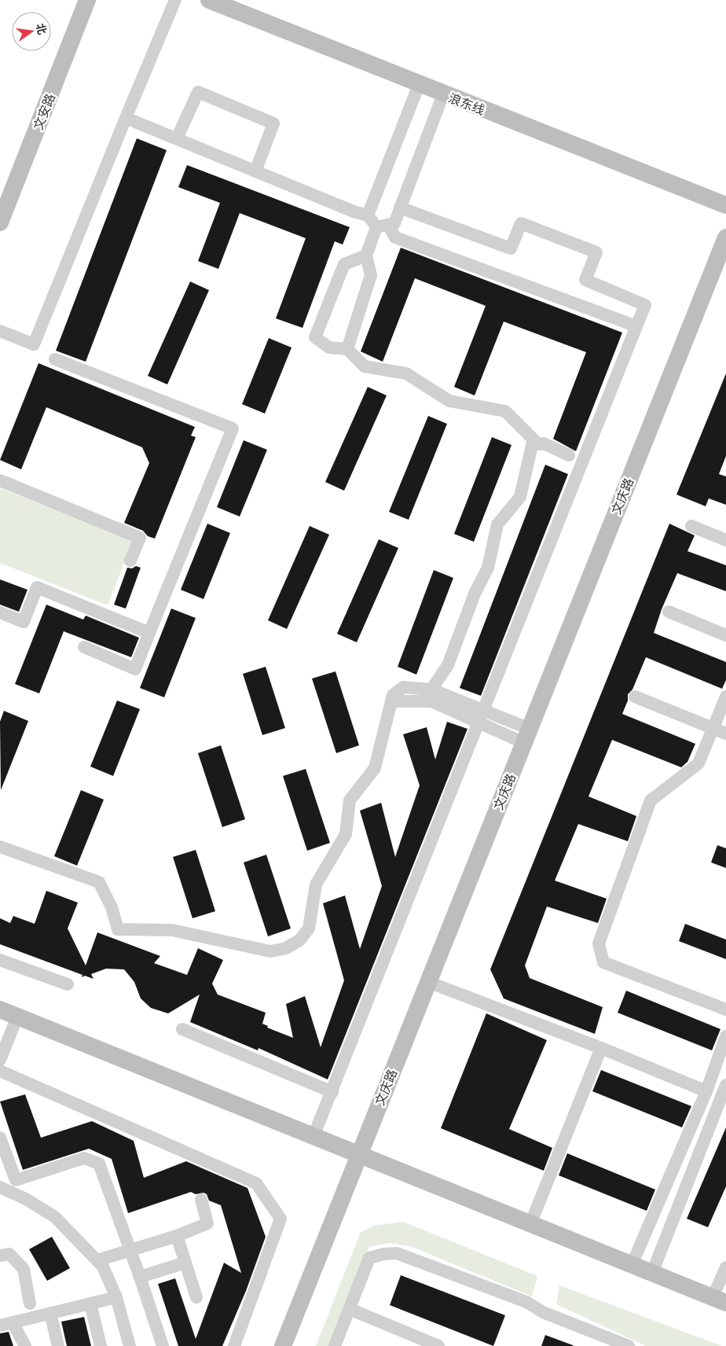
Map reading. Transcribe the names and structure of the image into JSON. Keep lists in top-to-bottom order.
{
  "streets": {
    "street": ["浪东线", "文安路", "文庆路"]
  },
  "north": "right"
}
